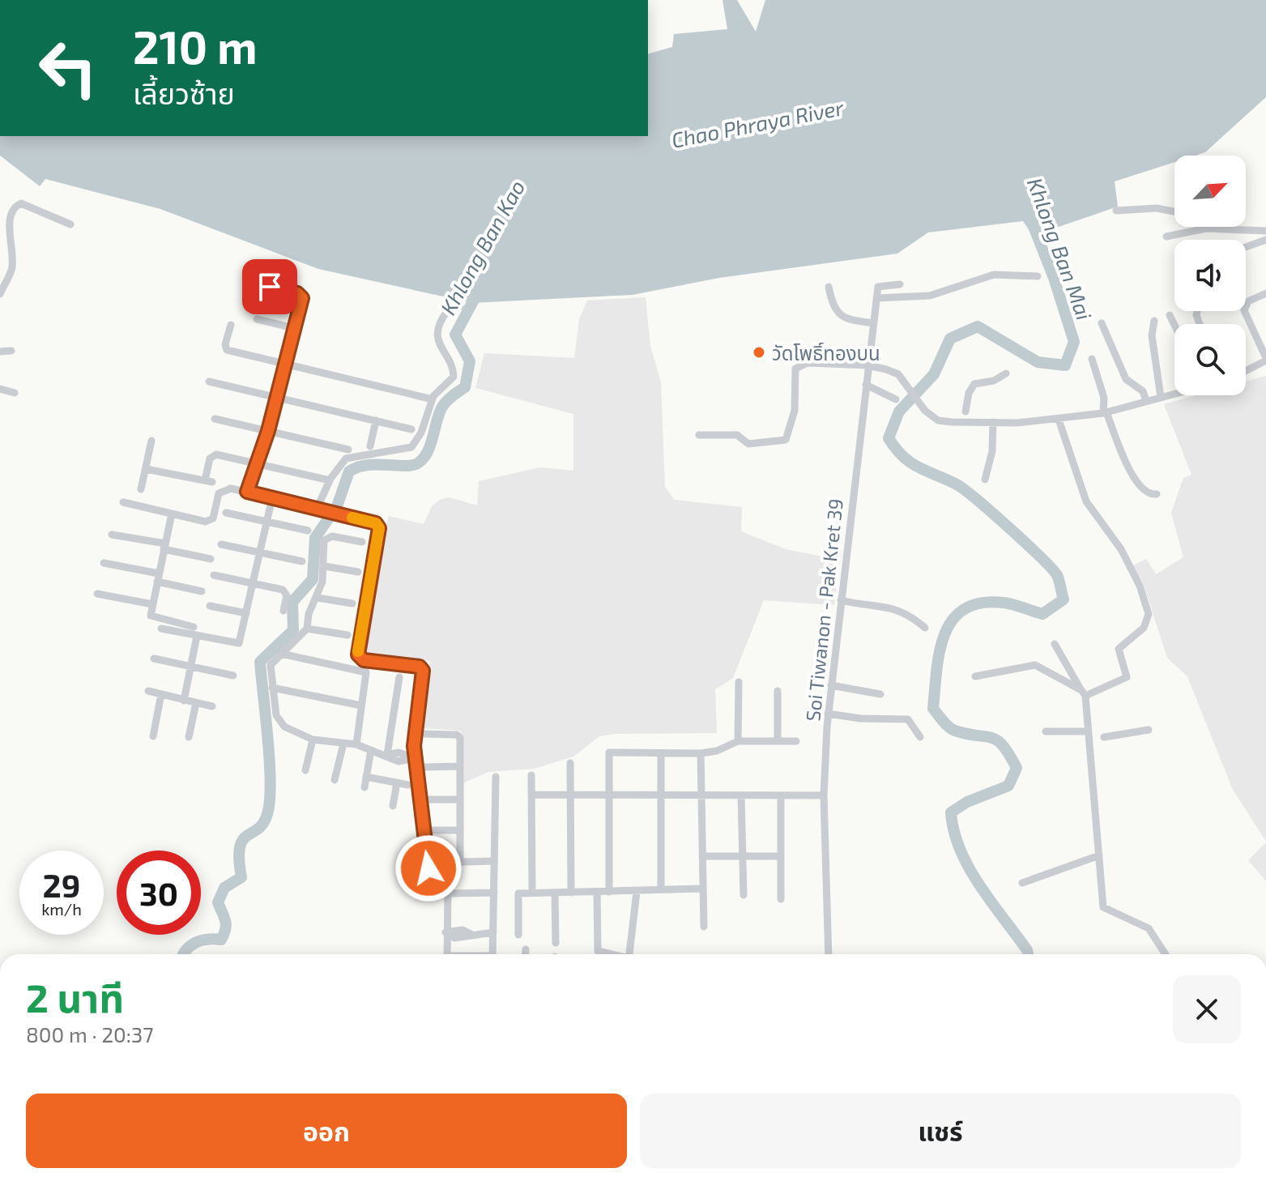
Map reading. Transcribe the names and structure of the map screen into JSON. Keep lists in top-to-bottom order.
{
  "streets": {
    "street": ["Soi Tiwanon - Pak Kret 39"]
  },
  "water": ["Chao Phraya River", "Khlong Ban Kao", "Khlong Ban Mai"],
  "places": ["วัดโพธิ์ทองบน"],
  "north": "top right",
  "page": {
    "turn": ["210 m", "เลี้ยวซ้าย"],
    "speed": "29 km/h",
    "limit": "30",
    "heading": ["2 นาที", "800 m · 20:37"],
    "buttons": ["ออก", "แชร์"]
  }
}
